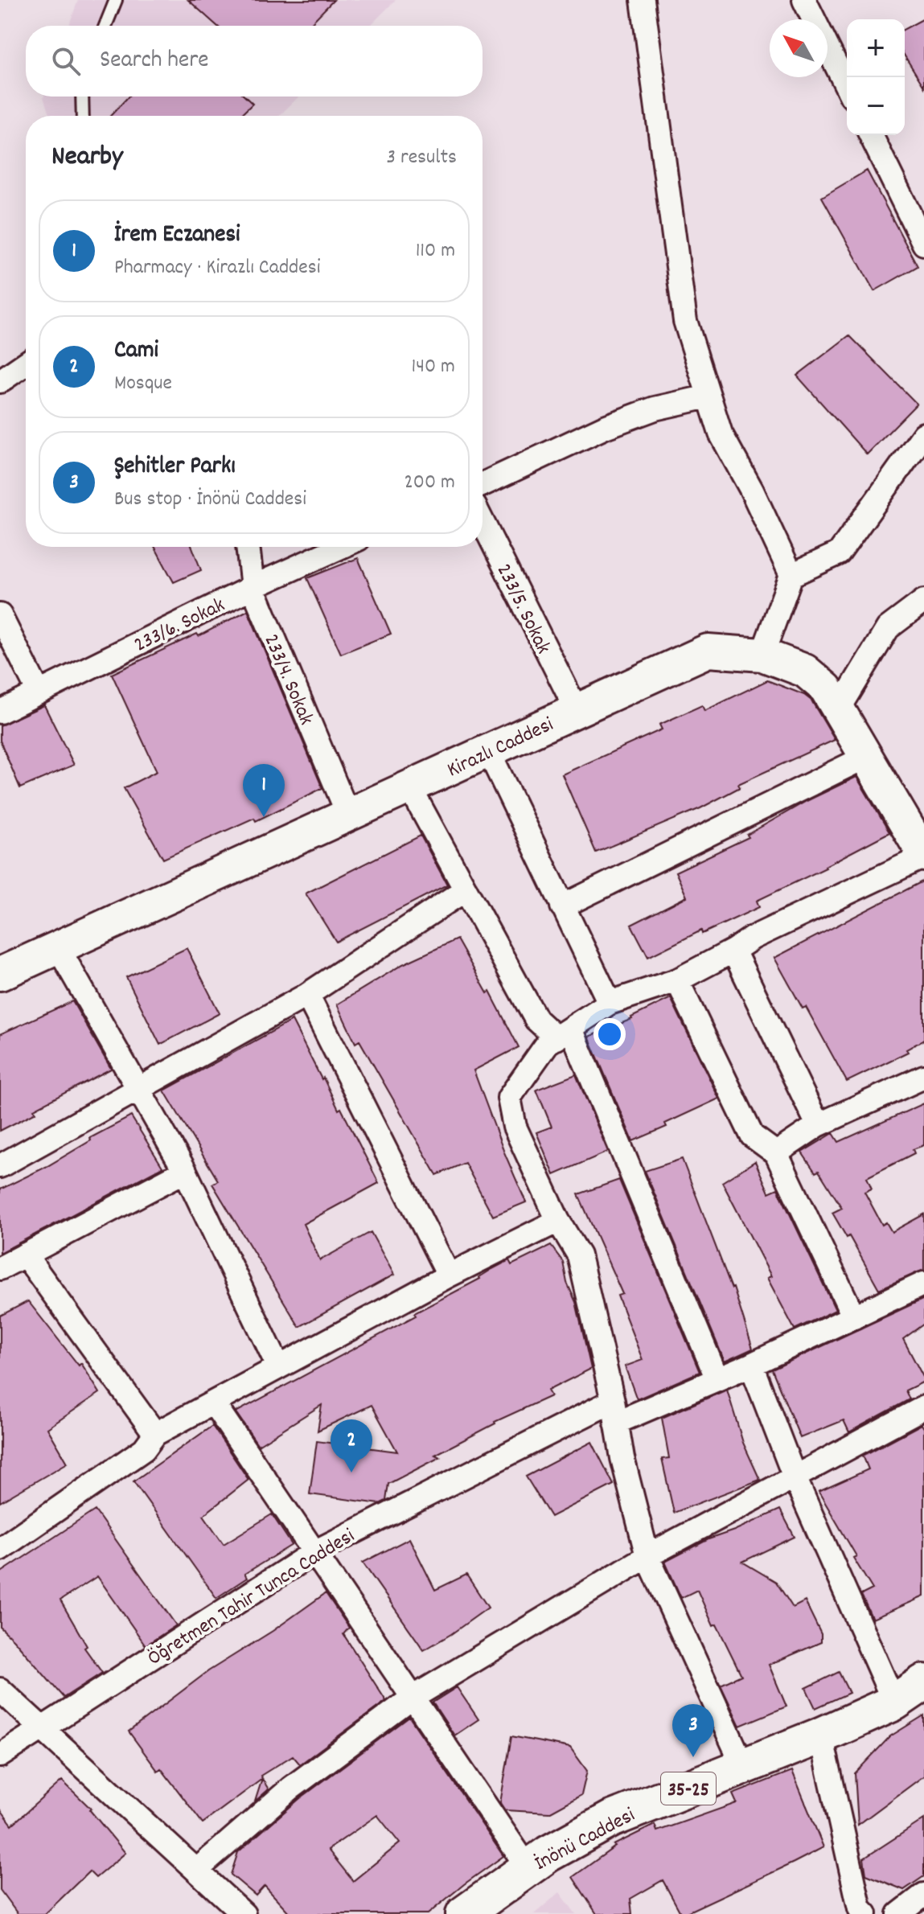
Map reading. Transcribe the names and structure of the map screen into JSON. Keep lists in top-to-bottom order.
{
  "streets": {
    "main road": ["Kirazlı Caddesi", "35-25", "İnönü Caddesi"],
    "street": [
      "233/5. Sokak",
      "233/6. Sokak",
      "233/4. Sokak",
      "Öğretmen Tahir Tunca Caddesi"
    ]
  },
  "crossings": [
    ["233/5. Sokak", "Kirazlı Caddesi"],
    ["233/6. Sokak", "233/4. Sokak"],
    ["233/4. Sokak", "Kirazlı Caddesi"]
  ],
  "north": "top left",
  "page": {
    "map_buttons": ["+", "−"],
    "search": "Search here",
    "heading": ["Nearby", "3 results"],
    "list": [
      {
        "mark": "1",
        "name": "İrem Eczanesi",
        "note": "Pharmacy · Kirazlı Caddesi",
        "value": "110 m"
      },
      {
        "mark": "2",
        "name": "Cami",
        "note": "Mosque",
        "value": "140 m"
      },
      {
        "mark": "3",
        "name": "Şehitler Parkı",
        "note": "Bus stop · İnönü Caddesi",
        "value": "200 m"
      }
    ],
    "pins": ["1", "2", "3"]
  }
}
